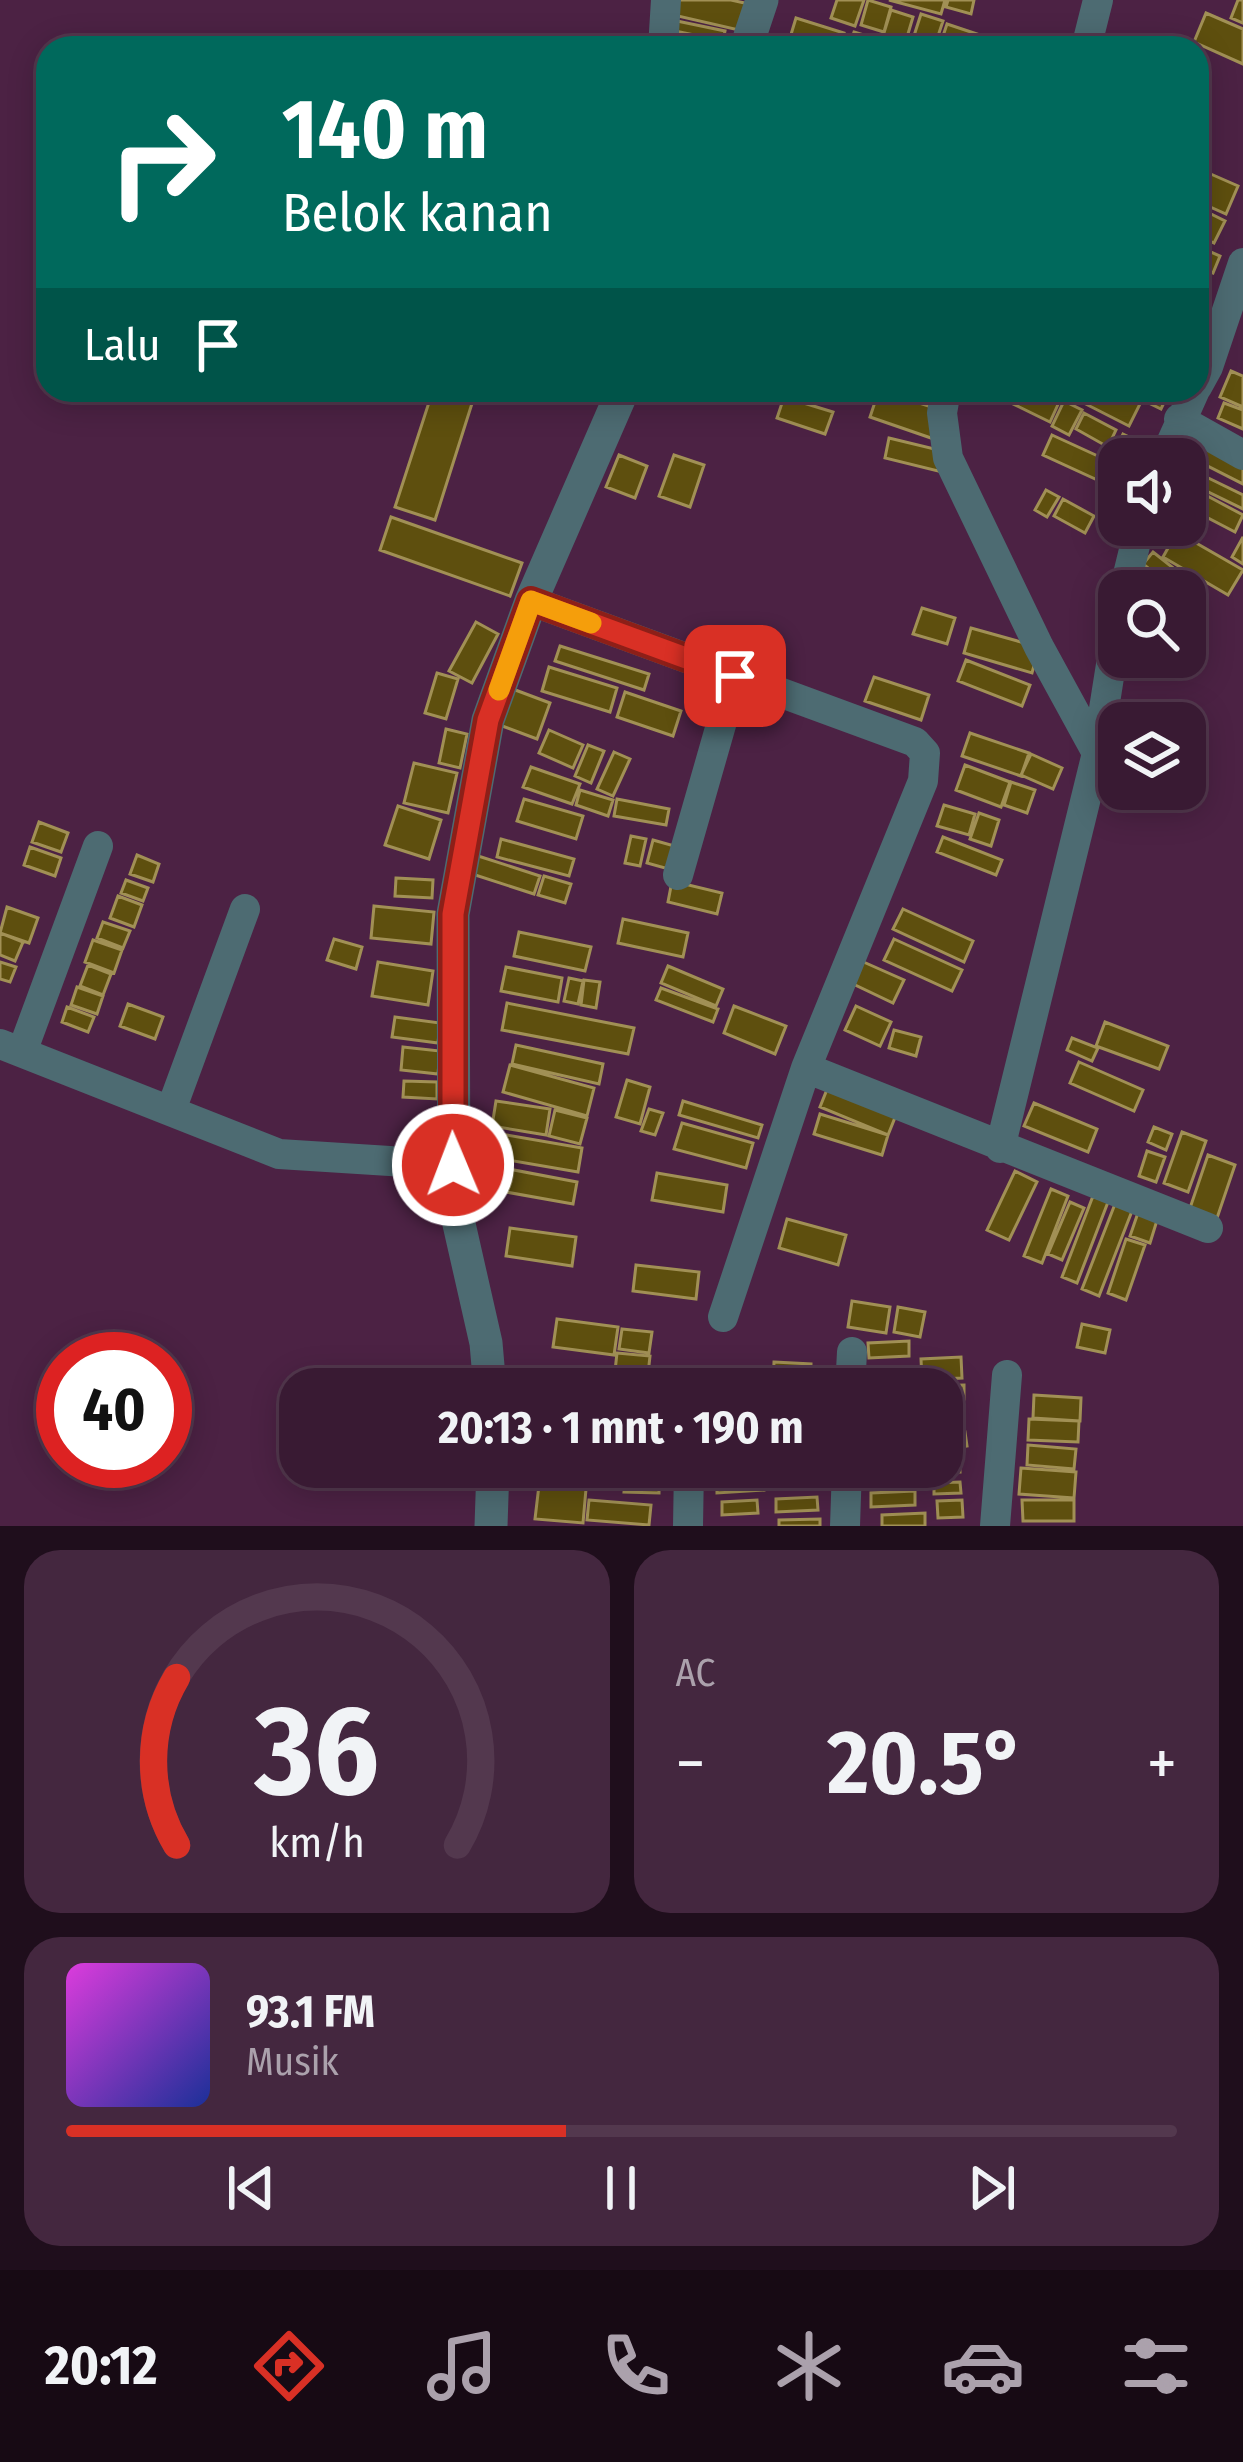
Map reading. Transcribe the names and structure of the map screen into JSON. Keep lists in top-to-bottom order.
{
  "page": {
    "turn": ["140 m", "Belok kanan"],
    "then": "Lalu",
    "limit": "40",
    "trip": "20:13 · 1 mnt · 190 m",
    "tile": "AC",
    "heat": ["−", "20.5°", "+"],
    "song": ["93.1 FM", "Musik"],
    "tabs": "20:12",
    "gauge": ["36", "km/h"]
  }
}
